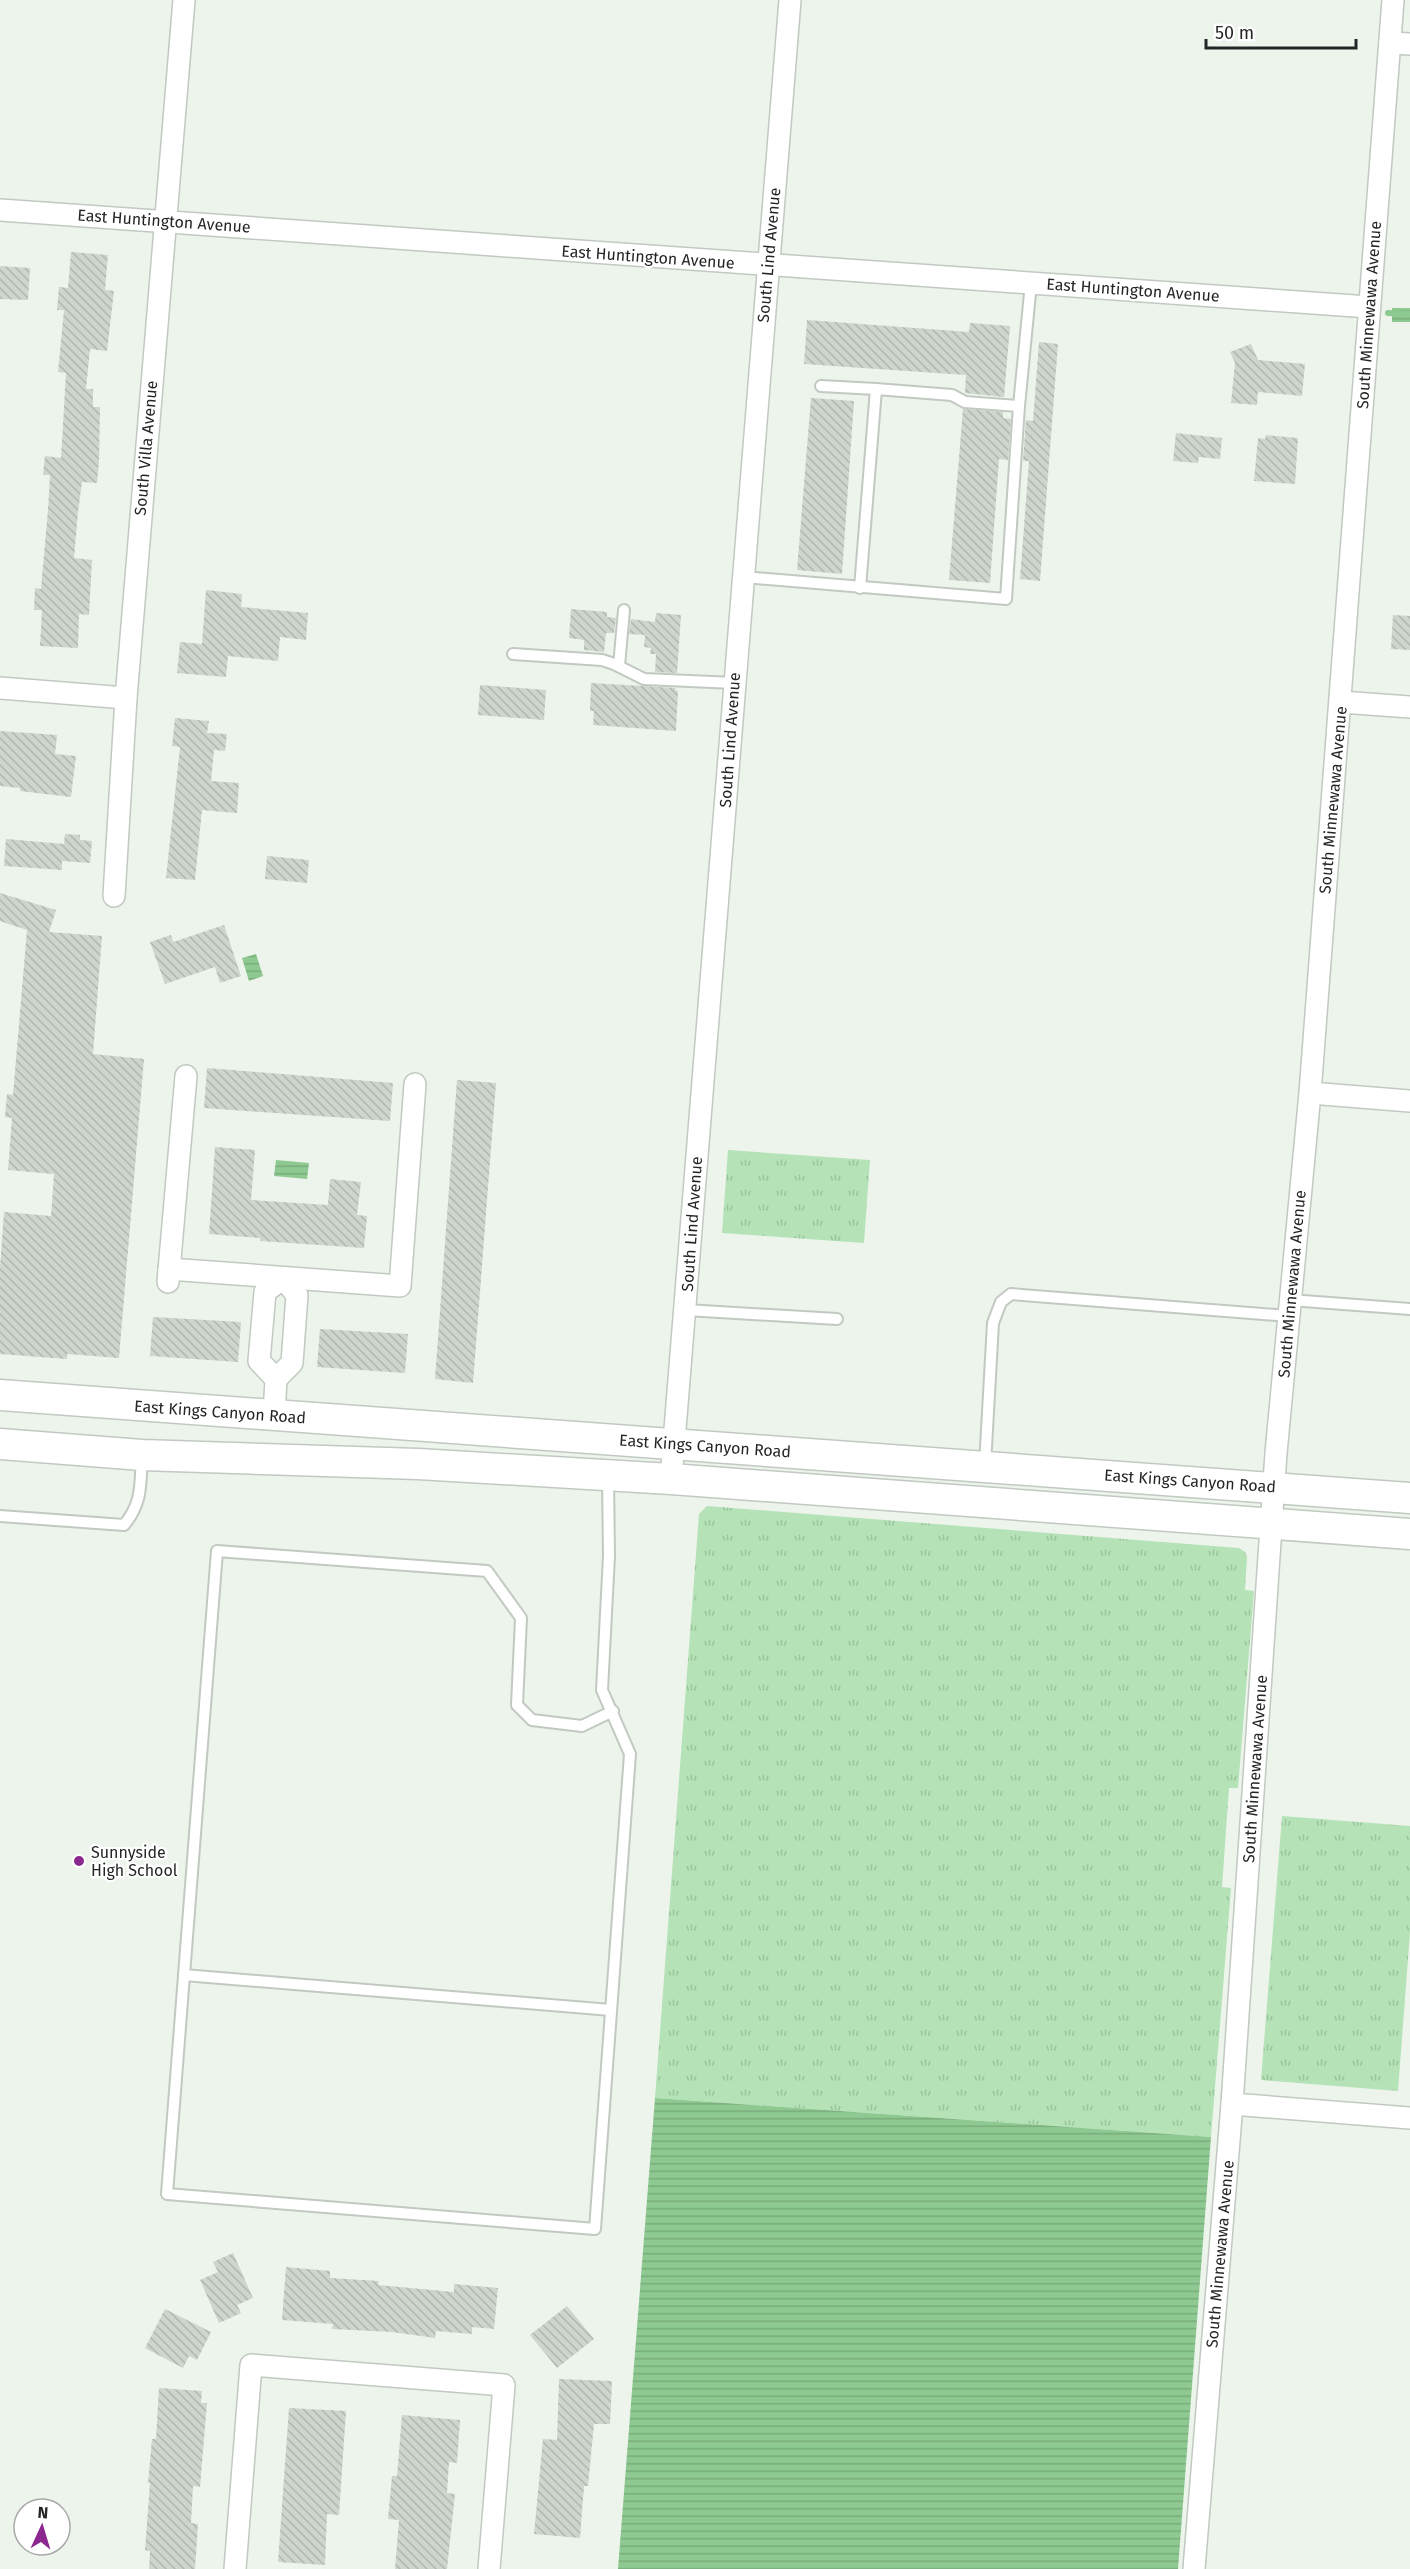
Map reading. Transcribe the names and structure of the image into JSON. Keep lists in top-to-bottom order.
{
  "streets": {
    "main road": ["East Kings Canyon Road"],
    "street": [
      "East Huntington Avenue",
      "South Lind Avenue",
      "South Minnewawa Avenue",
      "South Villa Avenue"
    ]
  },
  "crossings": [
    ["East Huntington Avenue", "South Lind Avenue"],
    ["East Huntington Avenue", "South Minnewawa Avenue"],
    ["East Huntington Avenue", "South Villa Avenue"],
    ["South Lind Avenue", "East Kings Canyon Road"],
    ["South Minnewawa Avenue", "East Kings Canyon Road"]
  ],
  "places": ["Sunnyside High School"],
  "scale_bar": "50 m",
  "north": "top"
}
